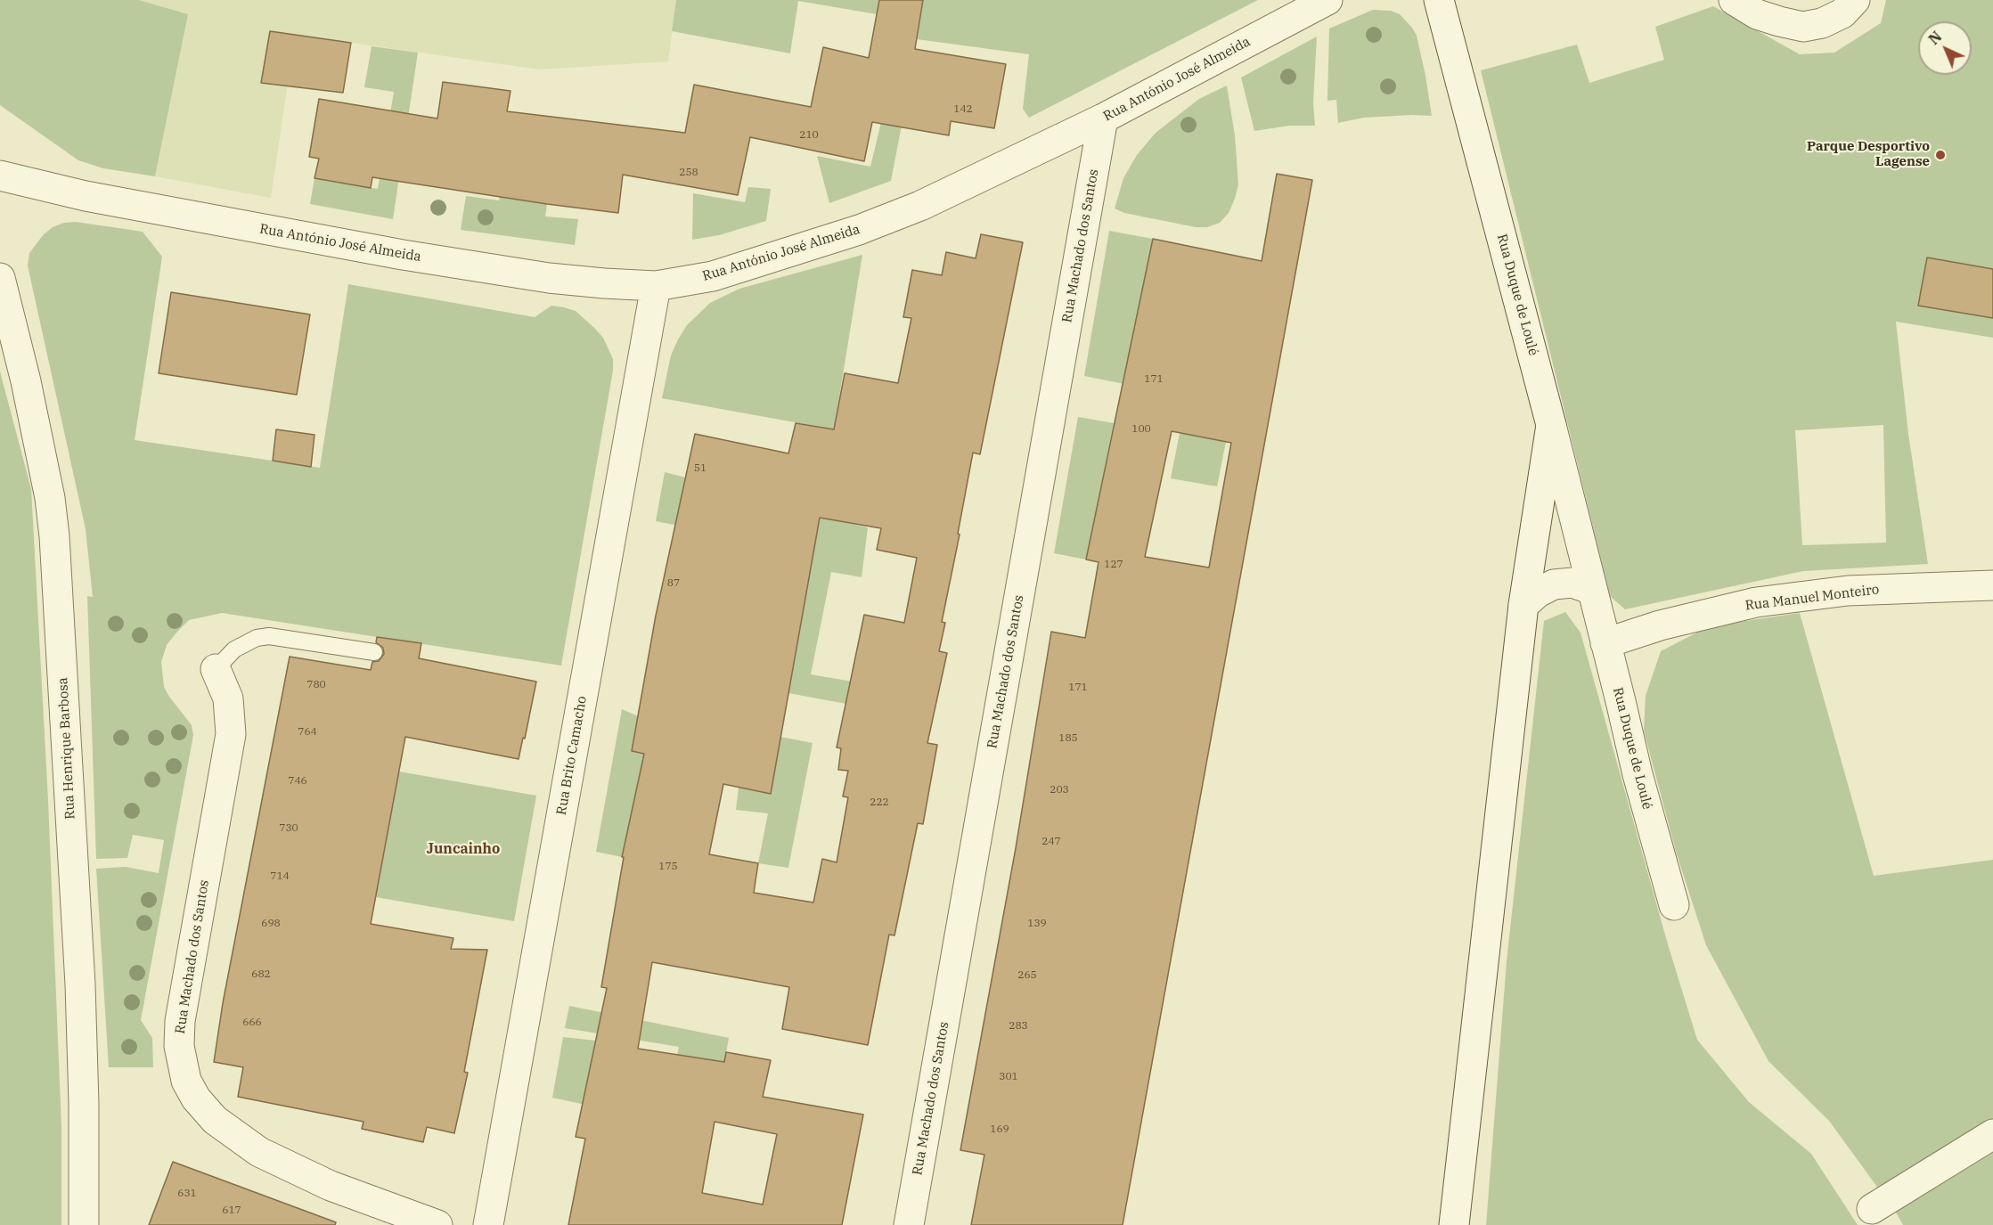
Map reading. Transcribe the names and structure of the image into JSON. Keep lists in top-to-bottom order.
{
  "streets": {
    "street": [
      "Rua António José Almeida",
      "Rua Machado dos Santos",
      "Rua Duque de Loulé",
      "Rua Manuel Monteiro",
      "Rua Henrique Barbosa",
      "Rua Brito Camacho"
    ]
  },
  "crossings": [
    ["Rua António José Almeida", "Rua Machado dos Santos"],
    ["Rua António José Almeida", "Rua Brito Camacho"],
    ["Rua Duque de Loulé", "Rua Manuel Monteiro"]
  ],
  "districts": ["Juncainho"],
  "places": ["Parque Desportivo Lagense"],
  "house_numbers": [
    "142",
    "210",
    "258",
    "171",
    "100",
    "51",
    "127",
    "87",
    "780",
    "171",
    "764",
    "185",
    "746",
    "203",
    "222",
    "730",
    "247",
    "175",
    "714",
    "698",
    "139",
    "682",
    "265",
    "666",
    "283",
    "301",
    "169",
    "631",
    "617"
  ],
  "north": "top left"
}
